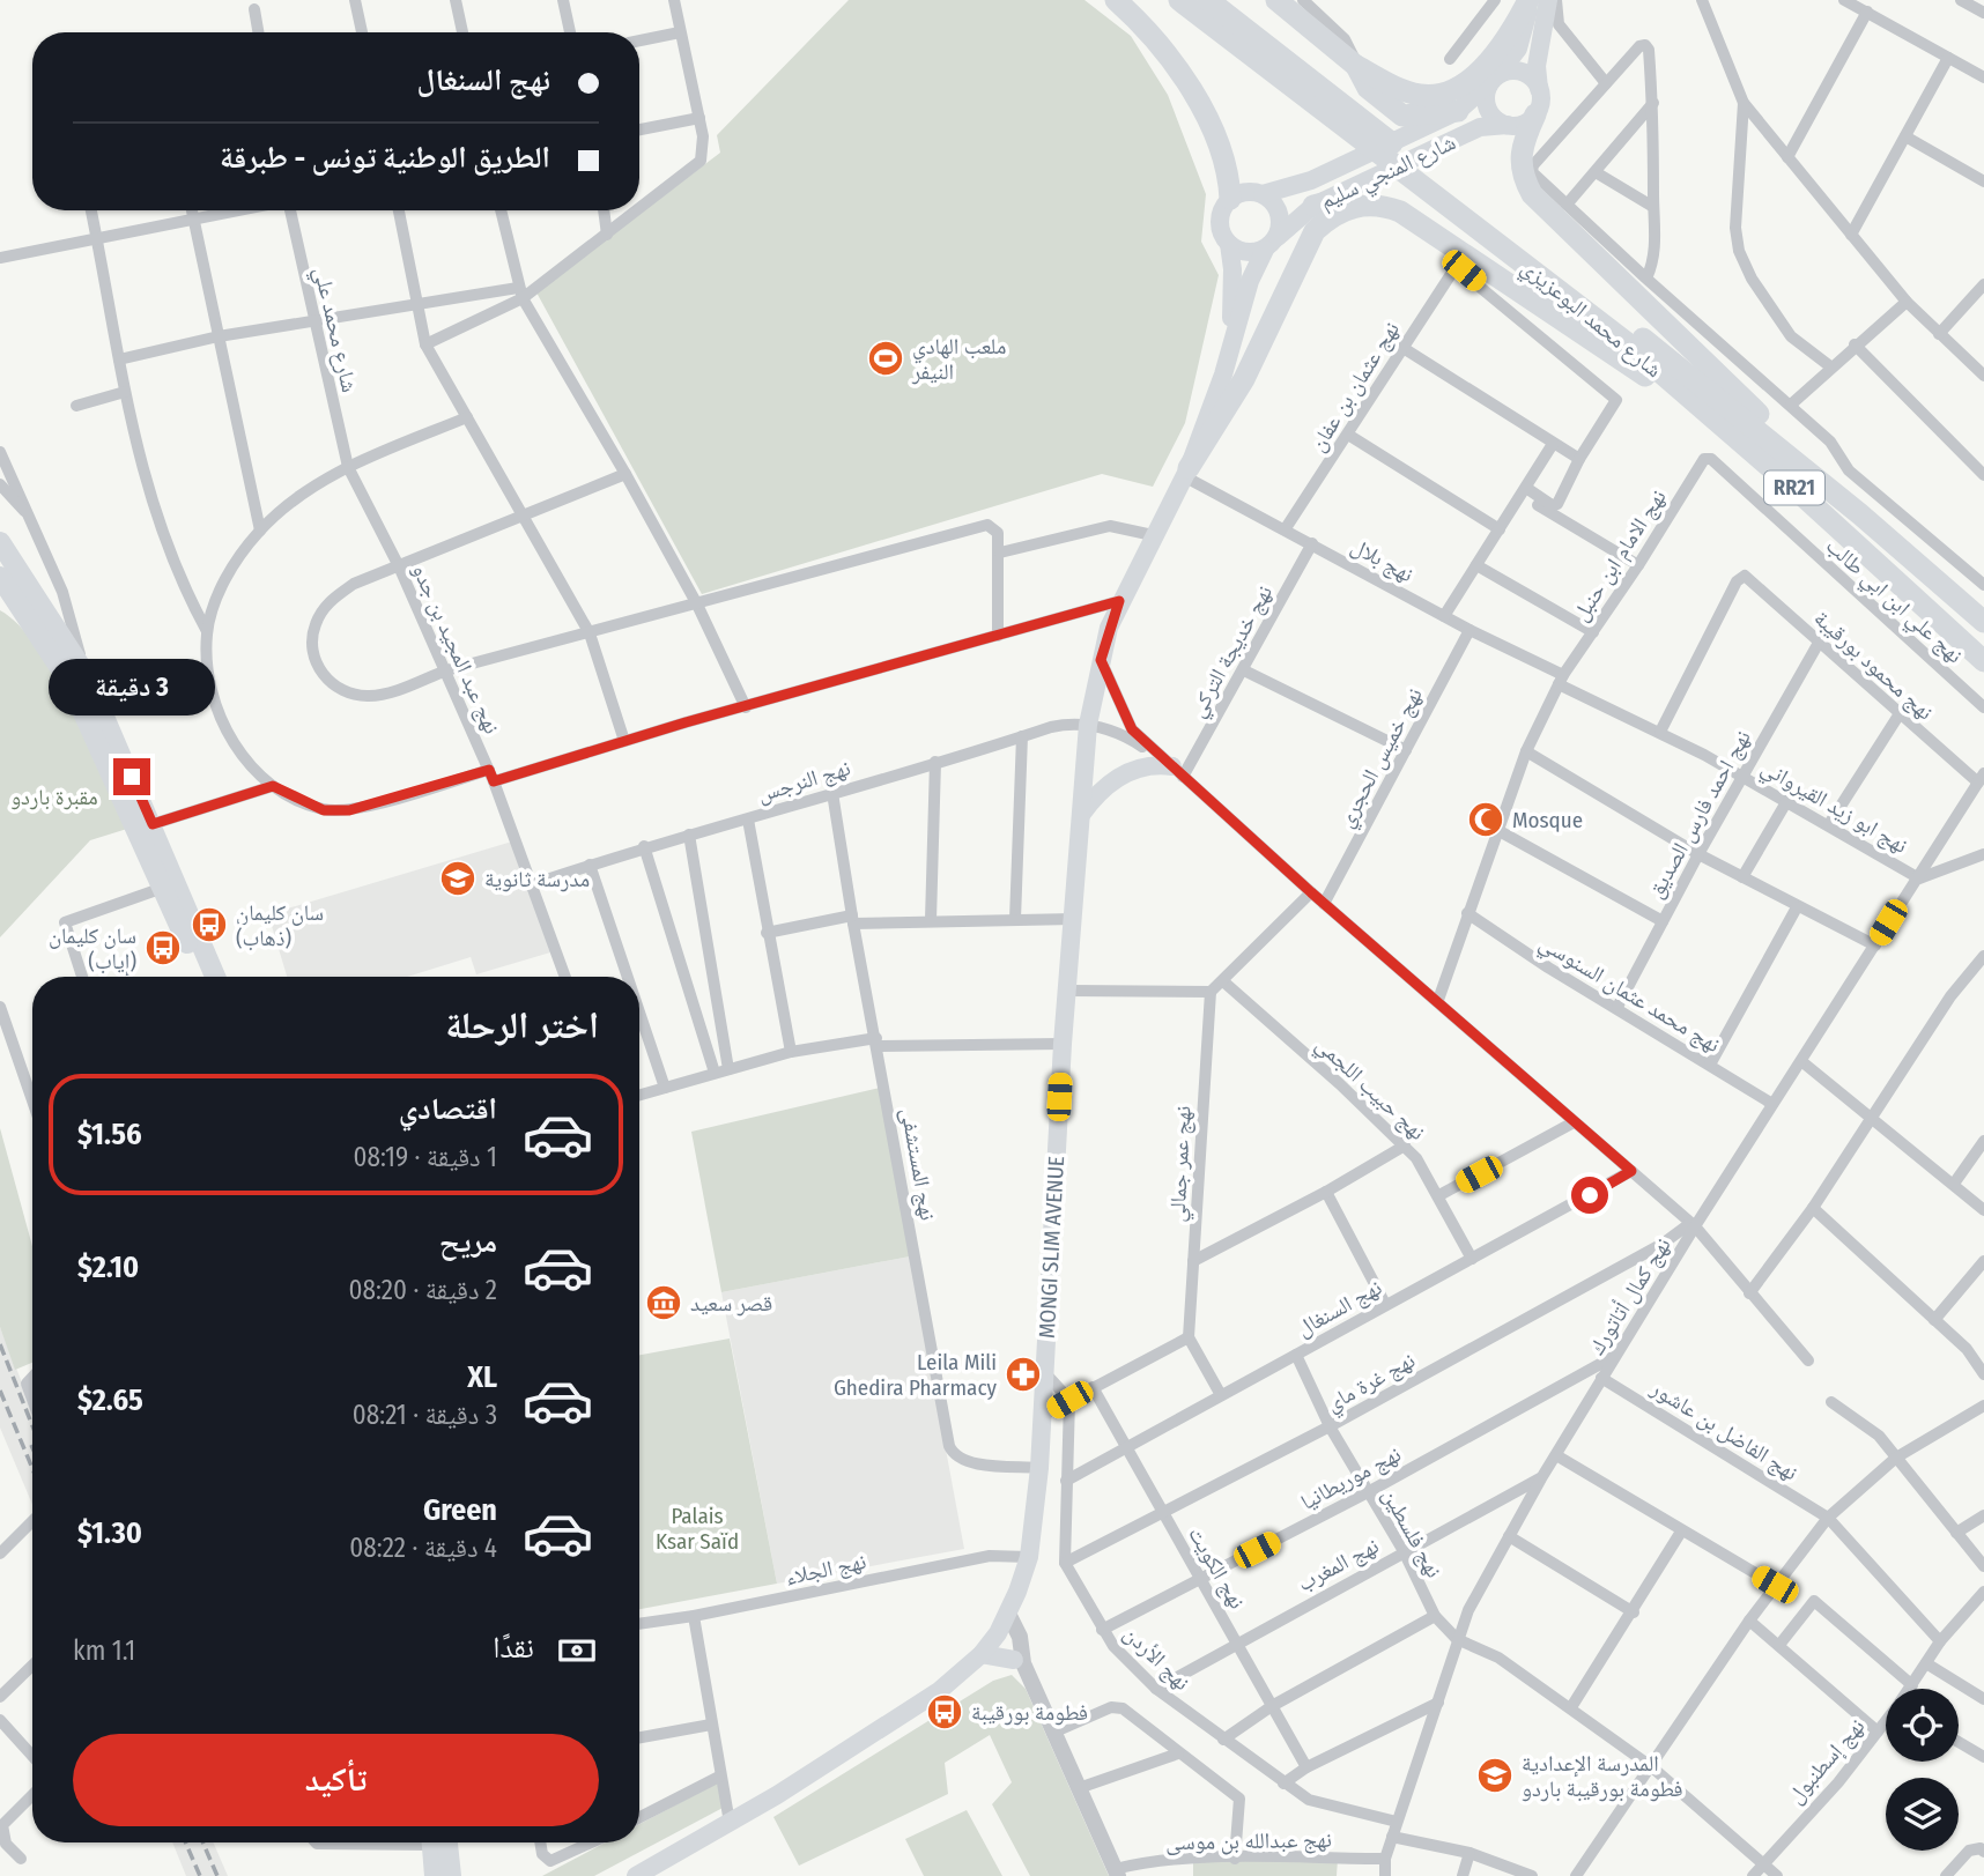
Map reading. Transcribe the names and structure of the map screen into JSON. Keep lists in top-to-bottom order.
{
  "streets": {
    "highway": ["شارع محمد البوعزيزي", "RR21"],
    "main road": ["شارع المنجي سليم", "MONGI SLIM AVENUE"],
    "street": [
      "شارع محمد علي",
      "نهج عثمان بن عفان",
      "نهج الامام ابن حنبل",
      "نهج بلال",
      "نهج علي ابن ابي طالب",
      "نهج عبد المجيد بن جدو",
      "نهج خديجة التركي",
      "نهج محمود بورقيبة",
      "نهج خميس الحجري",
      "نهج النرجس",
      "نهج ابو زيد القيرواني",
      "نهج احمد فارس الصديق",
      "نهج محمد عثمان السنوسي",
      "نهج حبيب اللجمي",
      "نهج المستشفى",
      "نهج عمر جمالي",
      "نهج كمال أتاتورك",
      "نهج السنغال",
      "نهج غرة ماي",
      "نهج الفاضل بن عاشور",
      "نهج موريطانيا",
      "نهج فلسطين",
      "نهج المغرب",
      "نهج الكويت",
      "نهج الجلاء",
      "نهج الأردن",
      "نهج إسطنبول",
      "نهج عبدالله بن موسى"
    ]
  },
  "crossings": [
    ["شارع المنجي سليم", "MONGI SLIM AVENUE"],
    ["شارع محمد علي", "نهج عبد المجيد بن جدو"],
    ["نهج عثمان بن عفان", "نهج بلال"],
    ["نهج الامام ابن حنبل", "نهج بلال"],
    ["نهج الامام ابن حنبل", "نهج علي ابن ابي طالب"],
    ["نهج الامام ابن حنبل", "نهج ابو زيد القيرواني"],
    ["نهج الامام ابن حنبل", "نهج محمد عثمان السنوسي"],
    ["نهج بلال", "نهج خديجة التركي"],
    ["نهج بلال", "نهج خميس الحجري"],
    ["نهج بلال", "نهج ابو زيد القيرواني"],
    ["نهج بلال", "MONGI SLIM AVENUE"],
    ["نهج عبد المجيد بن جدو", "نهج النرجس"],
    ["نهج محمود بورقيبة", "نهج ابو زيد القيرواني"],
    ["نهج محمود بورقيبة", "نهج احمد فارس الصديق"],
    ["نهج محمود بورقيبة", "نهج كمال أتاتورك"],
    ["نهج النرجس", "نهج المستشفى"],
    ["نهج النرجس", "MONGI SLIM AVENUE"],
    ["نهج ابو زيد القيرواني", "نهج احمد فارس الصديق"],
    ["نهج ابو زيد القيرواني", "نهج كمال أتاتورك"],
    ["نهج احمد فارس الصديق", "نهج محمد عثمان السنوسي"],
    ["نهج محمد عثمان السنوسي", "نهج كمال أتاتورك"],
    ["نهج حبيب اللجمي", "نهج السنغال"],
    ["نهج المستشفى", "MONGI SLIM AVENUE"],
    ["MONGI SLIM AVENUE", "نهج الجلاء"],
    ["نهج كمال أتاتورك", "نهج غرة ماي"],
    ["نهج كمال أتاتورك", "نهج الفاضل بن عاشور"],
    ["نهج كمال أتاتورك", "نهج موريطانيا"],
    ["نهج كمال أتاتورك", "نهج فلسطين"],
    ["نهج كمال أتاتورك", "نهج المغرب"],
    ["نهج كمال أتاتورك", "نهج الأردن"],
    ["نهج كمال أتاتورك", "نهج عبدالله بن موسى"],
    ["نهج السنغال", "نهج فلسطين"],
    ["نهج السنغال", "نهج الكويت"],
    ["نهج السنغال", "نهج الأردن"],
    ["نهج غرة ماي", "نهج فلسطين"],
    ["نهج غرة ماي", "نهج الكويت"],
    ["نهج غرة ماي", "نهج الأردن"],
    ["نهج الفاضل بن عاشور", "نهج إسطنبول"],
    ["نهج موريطانيا", "نهج فلسطين"],
    ["نهج موريطانيا", "نهج الكويت"],
    ["نهج موريطانيا", "نهج الأردن"],
    ["نهج فلسطين", "نهج المغرب"],
    ["نهج المغرب", "نهج الكويت"],
    ["نهج المغرب", "نهج الأردن"]
  ],
  "parks": ["مقبرة باردو", "Palais Ksar Saïd"],
  "places": {
    "sports": ["ملعب الهادي النيفر"],
    "mosque": ["Mosque"],
    "school or university": ["مدرسة ثانوية", "المدرسة الإعدادية فطومة بورقيبة باردو"],
    "bus stop": ["سان كليمان (ذهاب)", "سان كليمان (إياب)", "فطومة بورقيبة"],
    "museum": ["قصر سعيد"],
    "pharmacy": ["Leila Mili Ghedira Pharmacy"]
  },
  "page": {
    "banner": ["نهج السنغال", "الطريق الوطنية تونس - طبرقة"],
    "bubble": "3 دقيقة",
    "heading": "اختر الرحلة",
    "list": [
      {
        "name": "اقتصادي",
        "note": "1 دقيقة · 08:19",
        "value": "$1.56"
      },
      {
        "name": "مريح",
        "note": "2 دقيقة · 08:20",
        "value": "$2.10"
      },
      {
        "name": "XL",
        "note": "3 دقيقة · 08:21",
        "value": "$2.65"
      },
      {
        "name": "Green",
        "note": "4 دقيقة · 08:22",
        "value": "$1.30"
      }
    ],
    "pay": ["نقدًا", "1.1 km"],
    "buttons": "تأكيد"
  }
}
